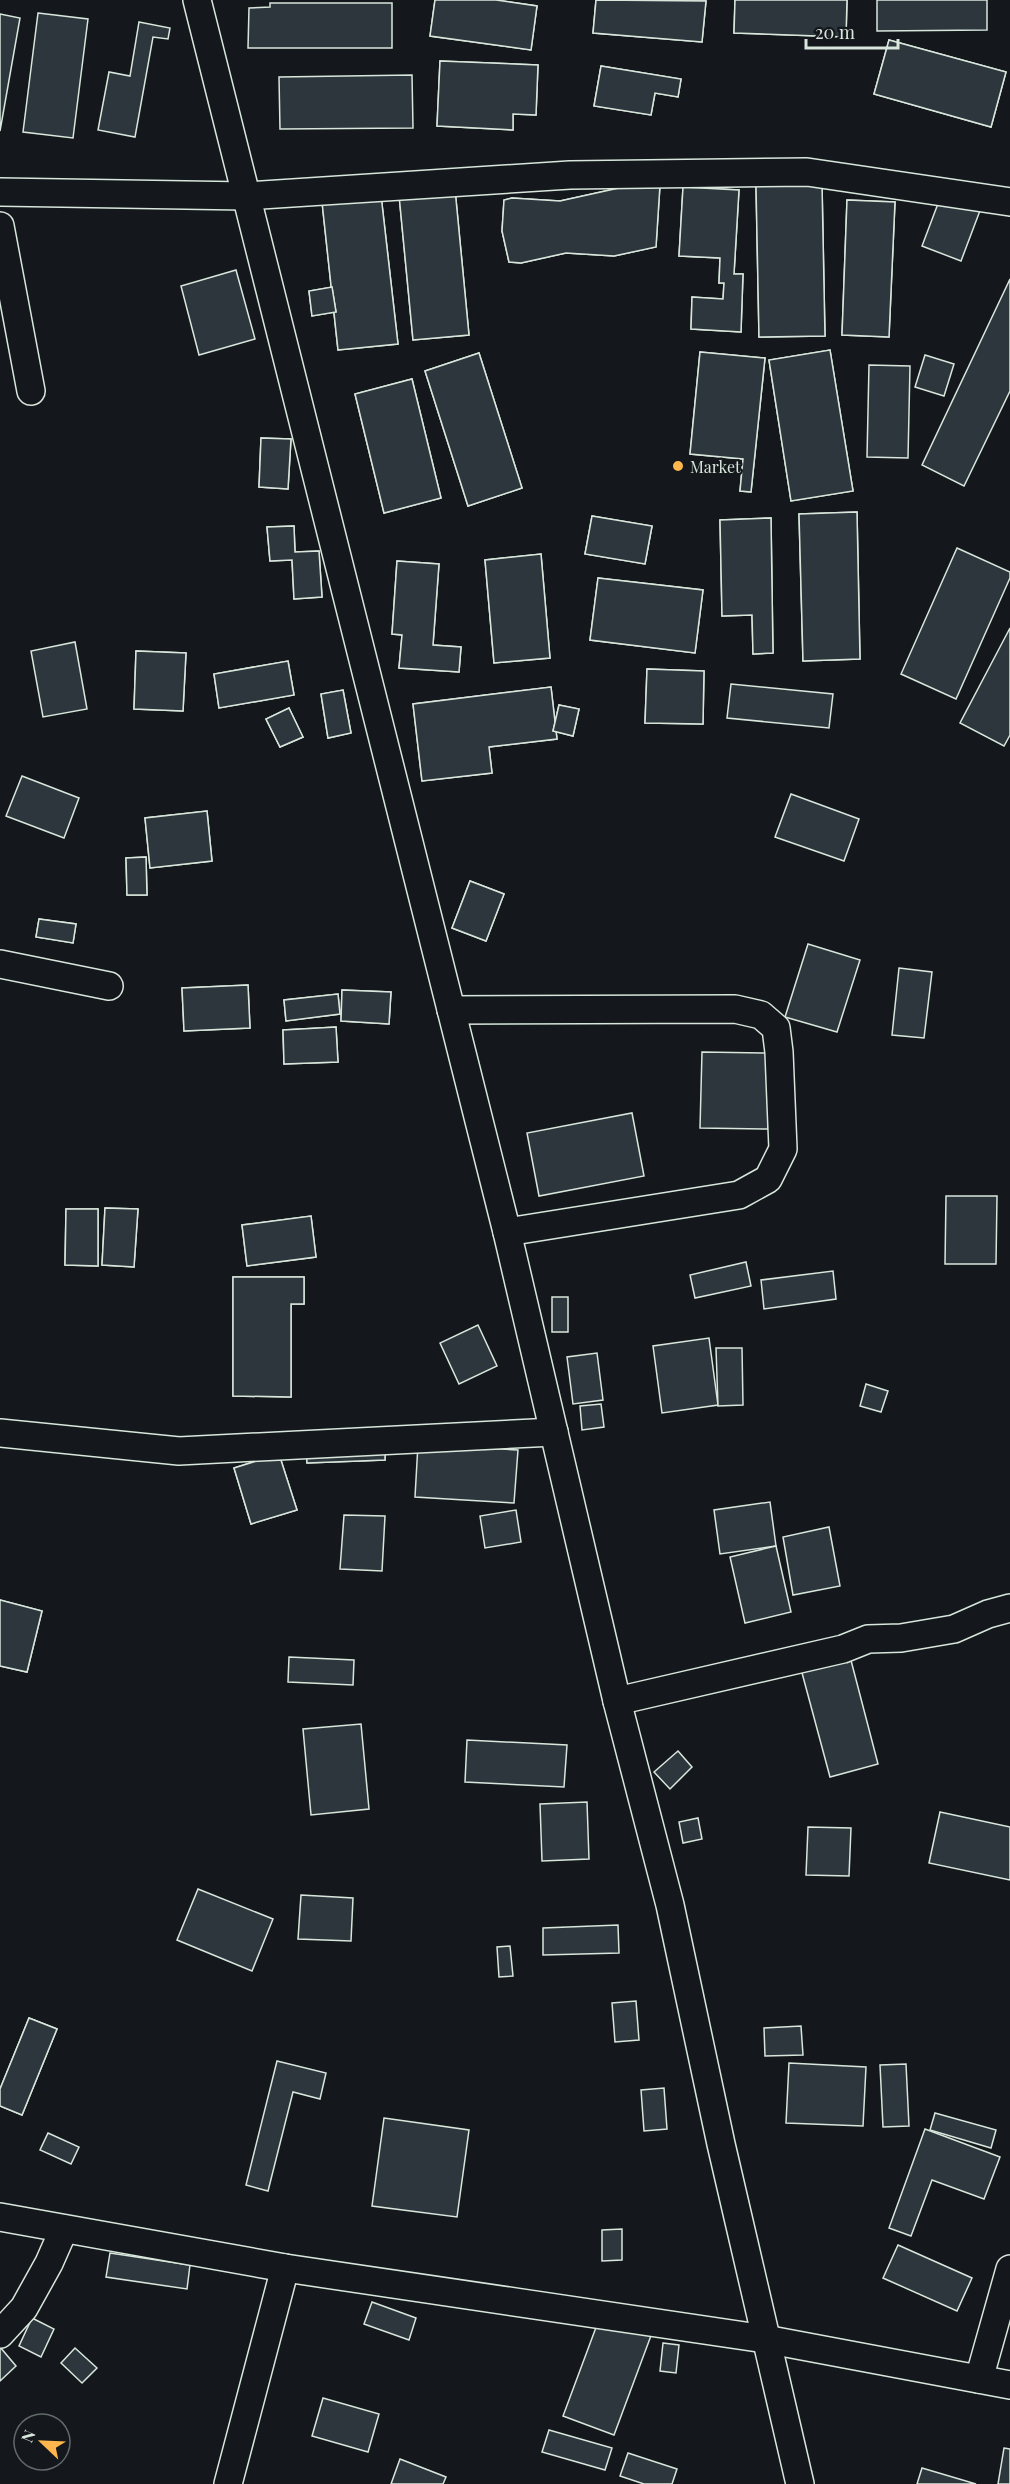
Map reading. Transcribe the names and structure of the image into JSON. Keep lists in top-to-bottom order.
{
  "places": ["Market"],
  "scale_bar": "20 m",
  "north": "top left"
}
